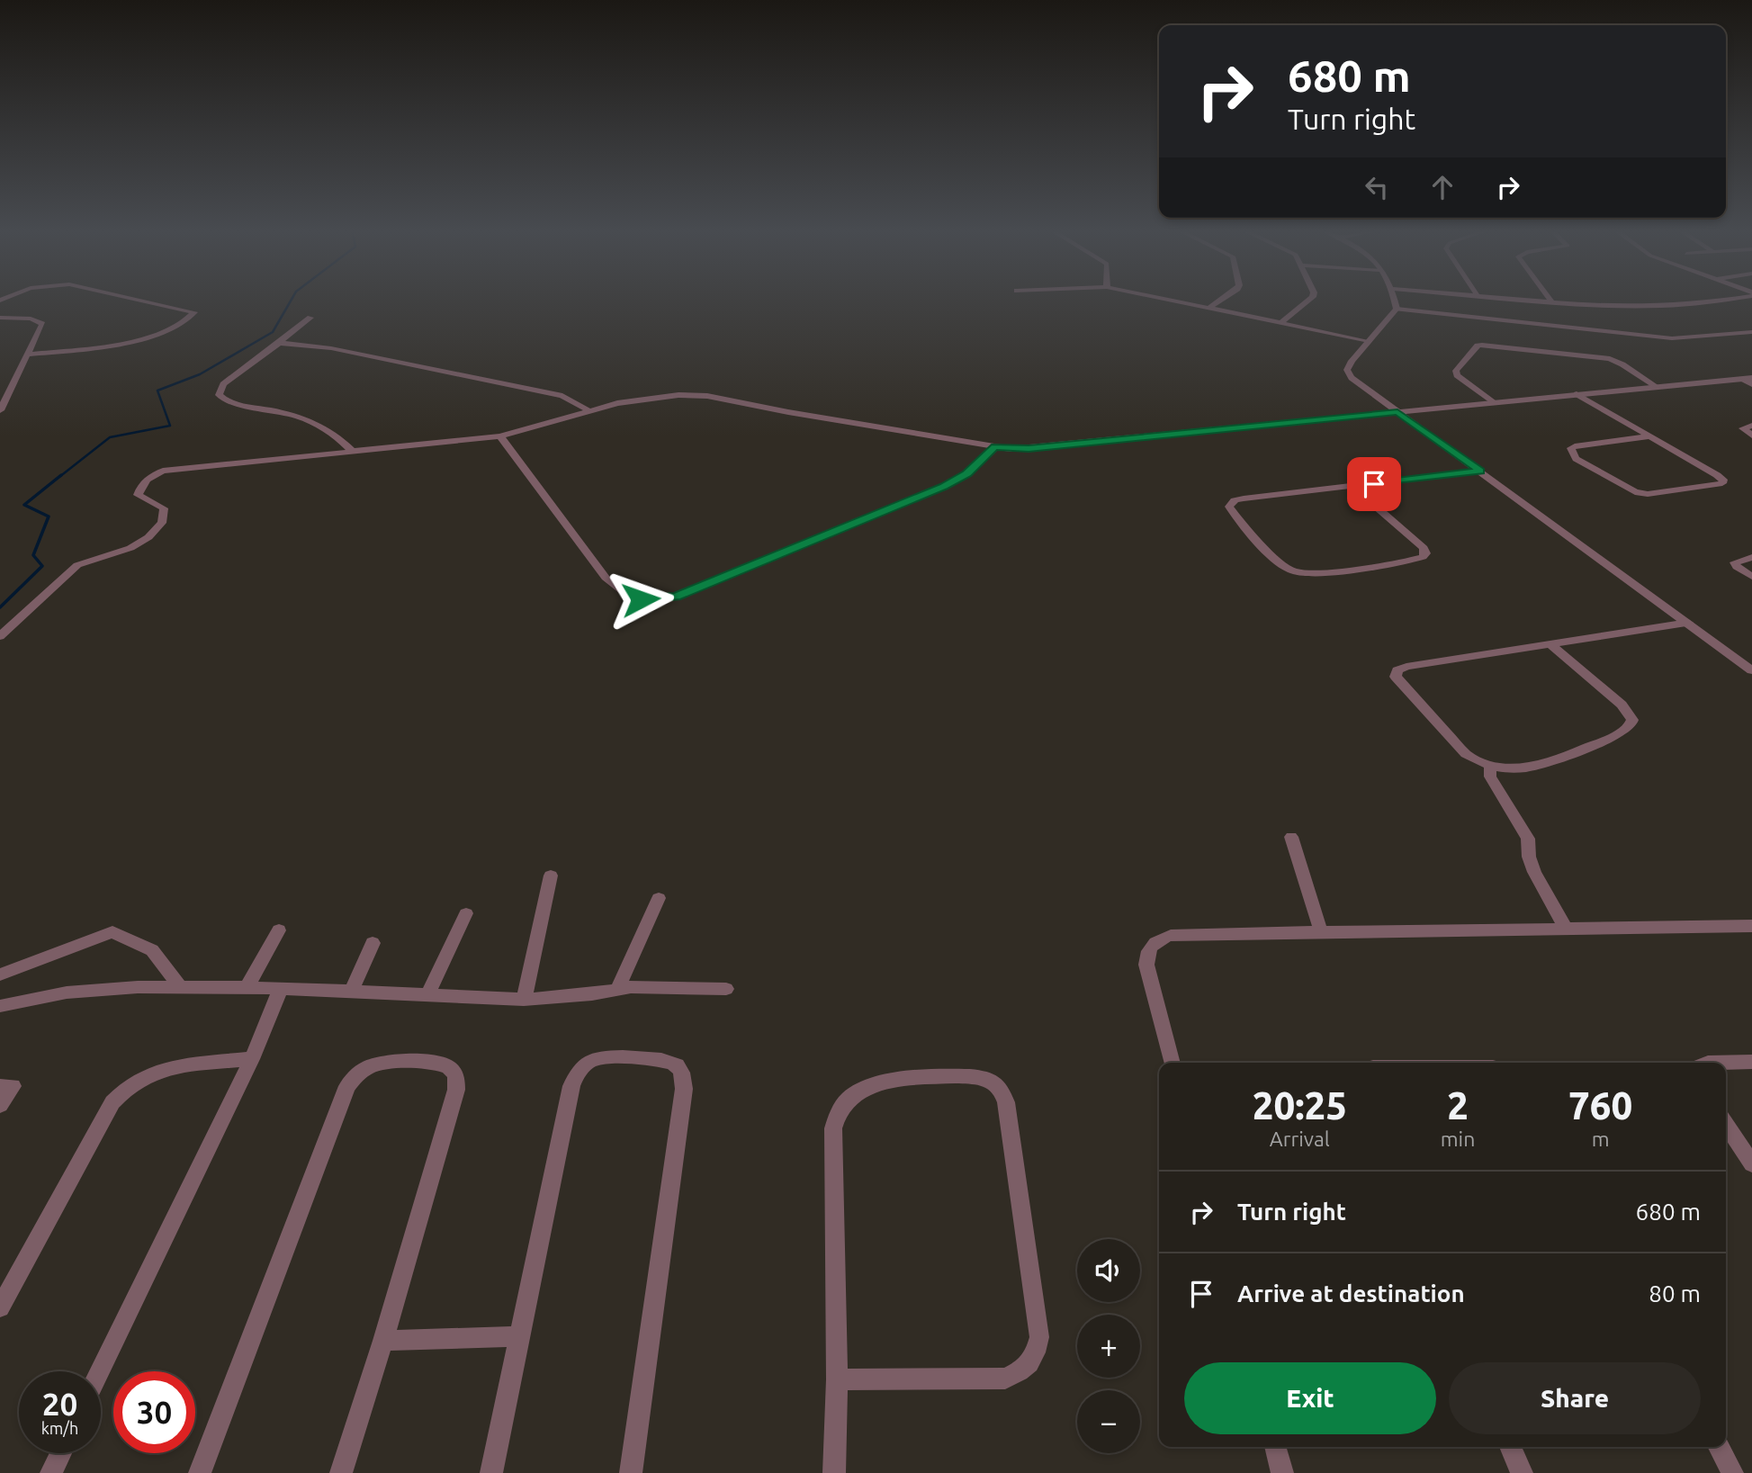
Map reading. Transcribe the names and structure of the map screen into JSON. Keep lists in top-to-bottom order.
{
  "page": {
    "turn": ["680 m", "Turn right"],
    "eta": [
      "20:25",
      "Arrival",
      "2",
      "min",
      "760",
      "m"
    ],
    "list": [
      {
        "name": "Turn right",
        "value": "680 m"
      },
      {
        "name": "Arrive at destination",
        "value": "80 m"
      }
    ],
    "map_buttons": ["+", "−"],
    "buttons": ["Exit", "Share"],
    "speed": "20 km/h",
    "limit": "30"
  }
}
